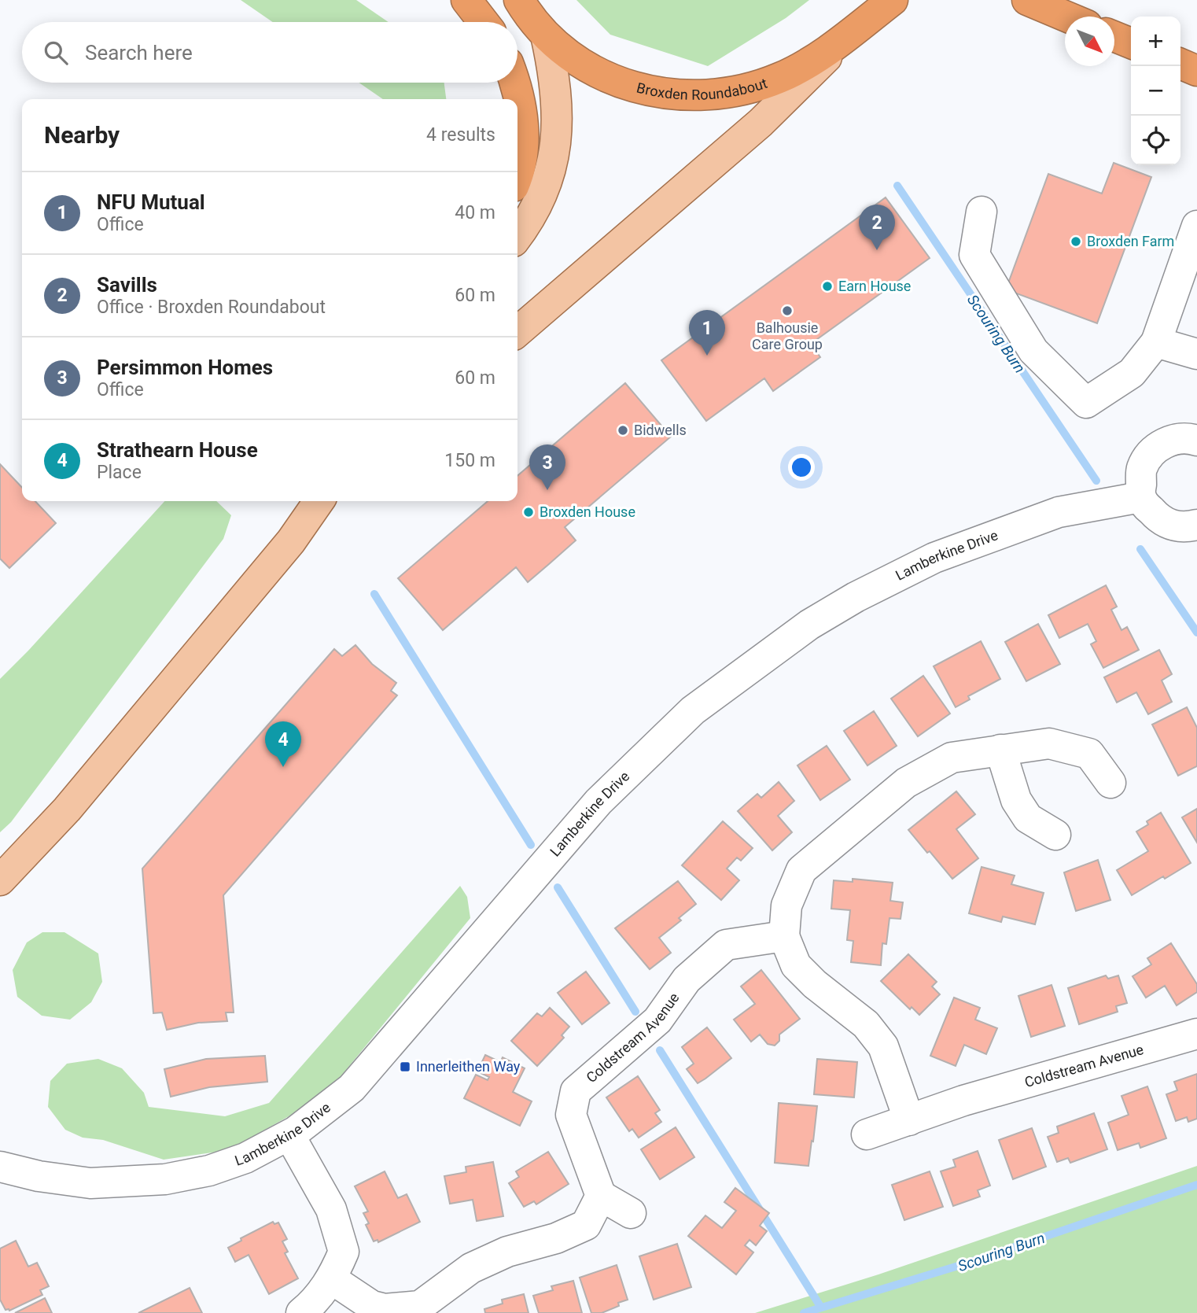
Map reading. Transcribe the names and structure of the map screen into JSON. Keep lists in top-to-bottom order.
{
  "streets": {
    "highway": ["Broxden Roundabout"],
    "street": ["Lamberkine Drive", "Coldstream Avenue"]
  },
  "water": ["Scouring Burn"],
  "places": {
    "other": [
      "Broxden Farm",
      "Earn House",
      "Balhousie Care Group",
      "Bidwells",
      "Broxden House"
    ],
    "transit": ["Innerleithen Way"]
  },
  "north": "bottom right",
  "page": {
    "map_buttons": ["+", "−"],
    "search": "Search here",
    "heading": ["Nearby", "4 results"],
    "list": [
      {
        "mark": "1",
        "name": "NFU Mutual",
        "note": "Office",
        "value": "40 m"
      },
      {
        "mark": "2",
        "name": "Savills",
        "note": "Office · Broxden Roundabout",
        "value": "60 m"
      },
      {
        "mark": "3",
        "name": "Persimmon Homes",
        "note": "Office",
        "value": "60 m"
      },
      {
        "mark": "4",
        "name": "Strathearn House",
        "note": "Place",
        "value": "150 m"
      }
    ],
    "pins": [
      "2",
      "1",
      "3",
      "4"
    ]
  }
}
